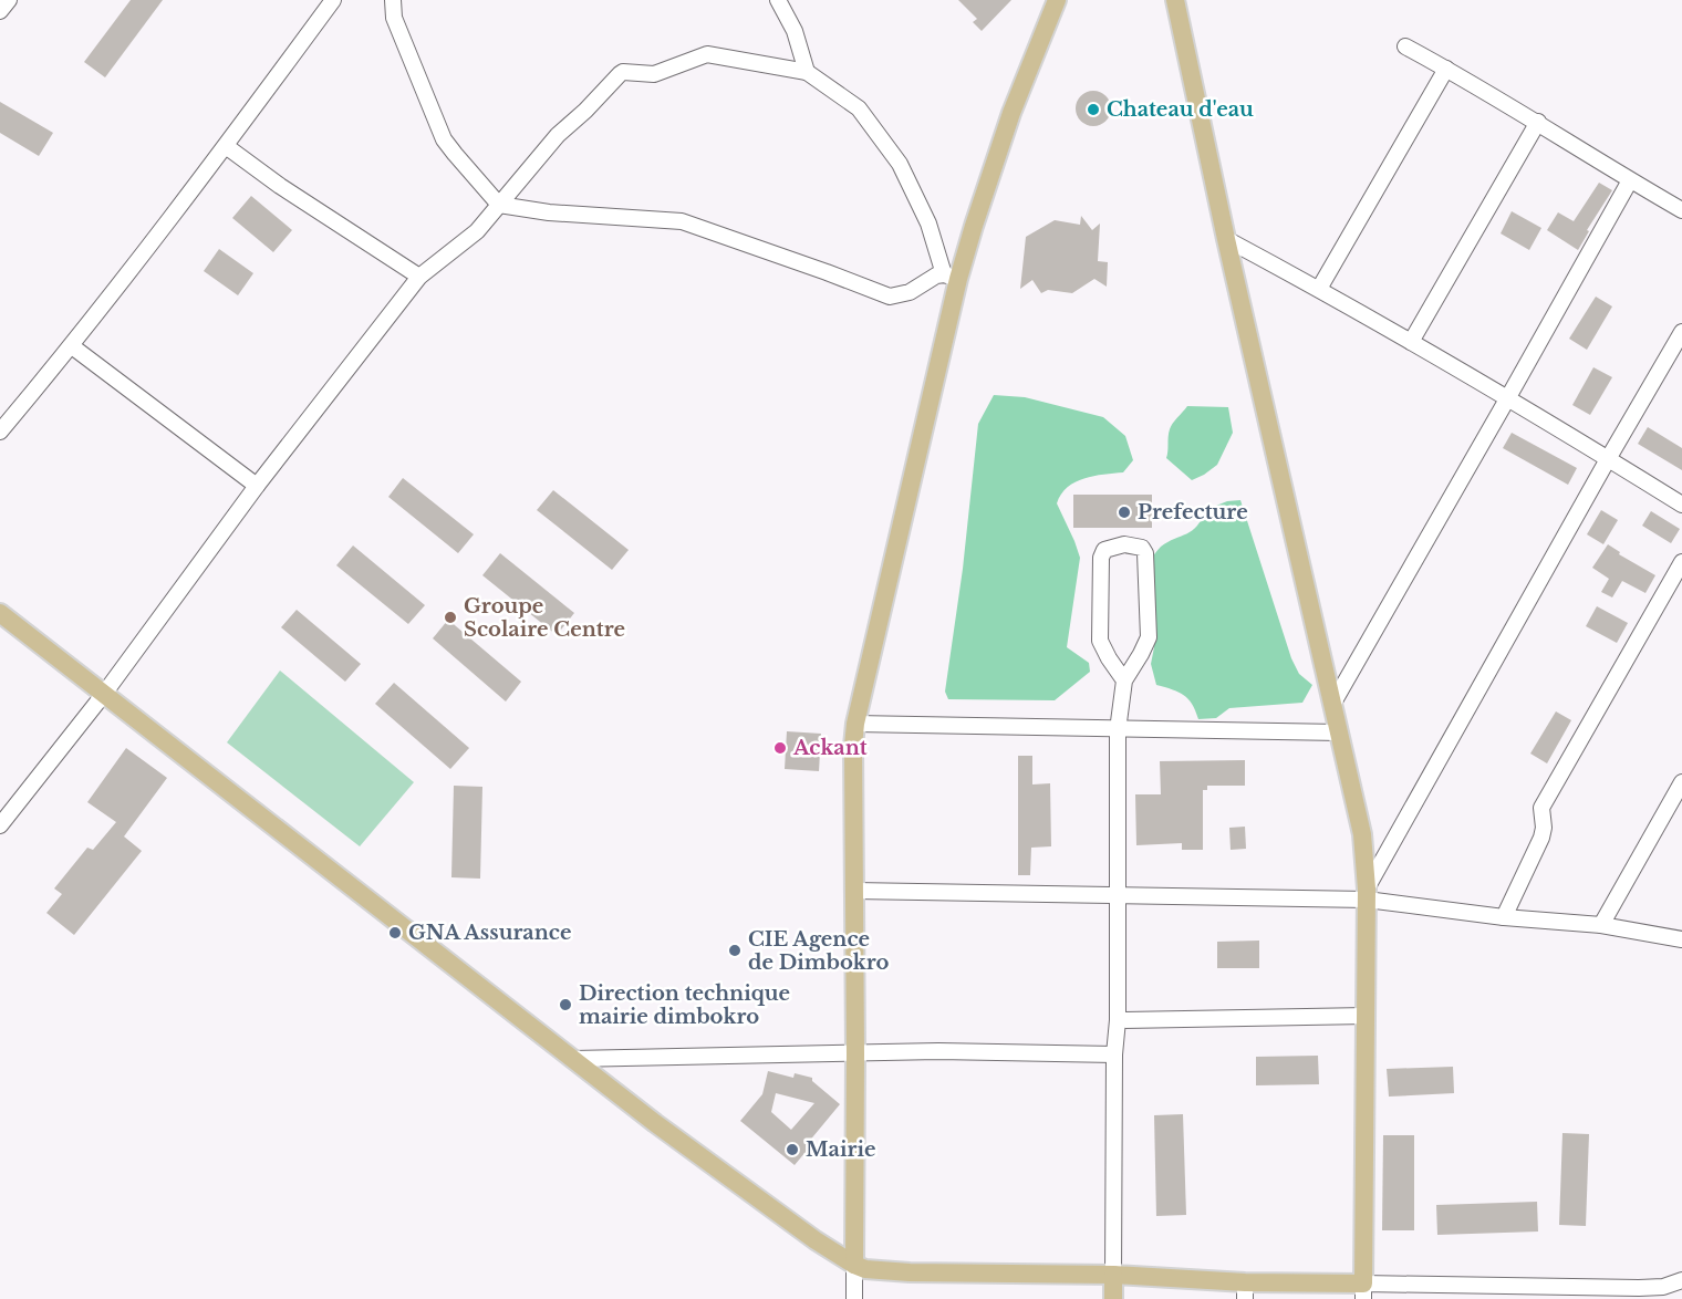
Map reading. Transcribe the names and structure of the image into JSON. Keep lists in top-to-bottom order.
{
  "places": [
    "Chateau d'eau",
    "Prefecture",
    "Groupe Scolaire Centre",
    "Ackant",
    "GNA Assurance",
    "CIE Agence de Dimbokro",
    "Direction technique mairie dimbokro",
    "Mairie"
  ]
}
